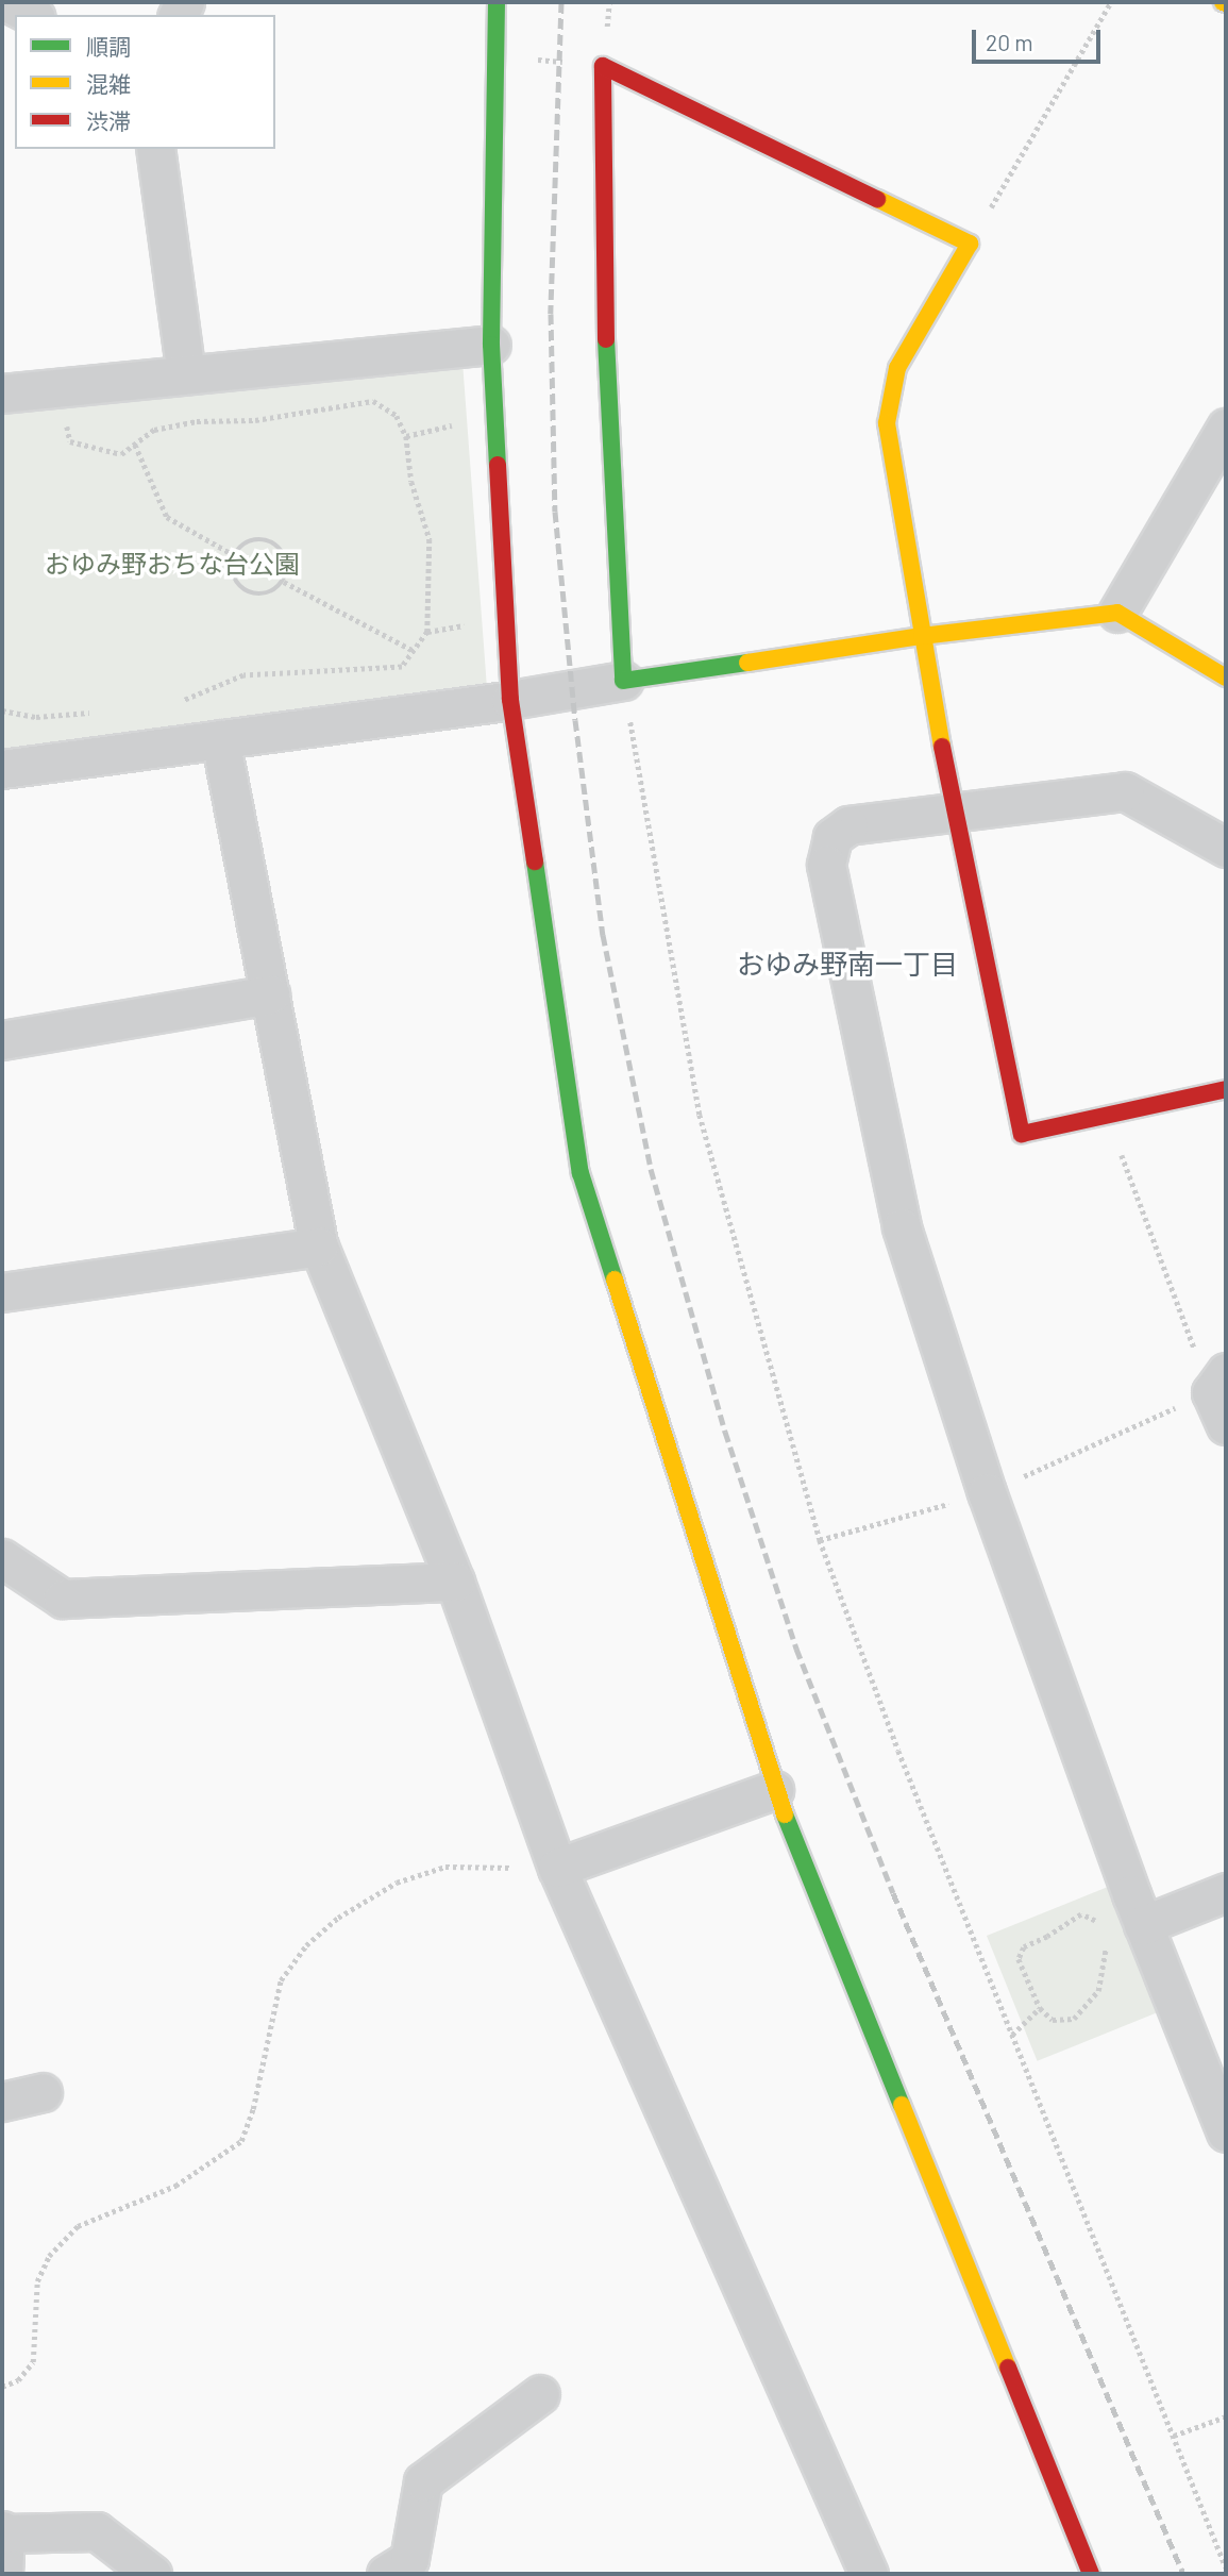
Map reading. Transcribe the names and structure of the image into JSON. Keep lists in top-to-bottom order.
{
  "districts": ["おゆみ野南一丁目"],
  "parks": ["おゆみ野おちな台公園"],
  "legend": ["順調", "混雑", "渋滞"],
  "scale_bar": "20 m"
}
